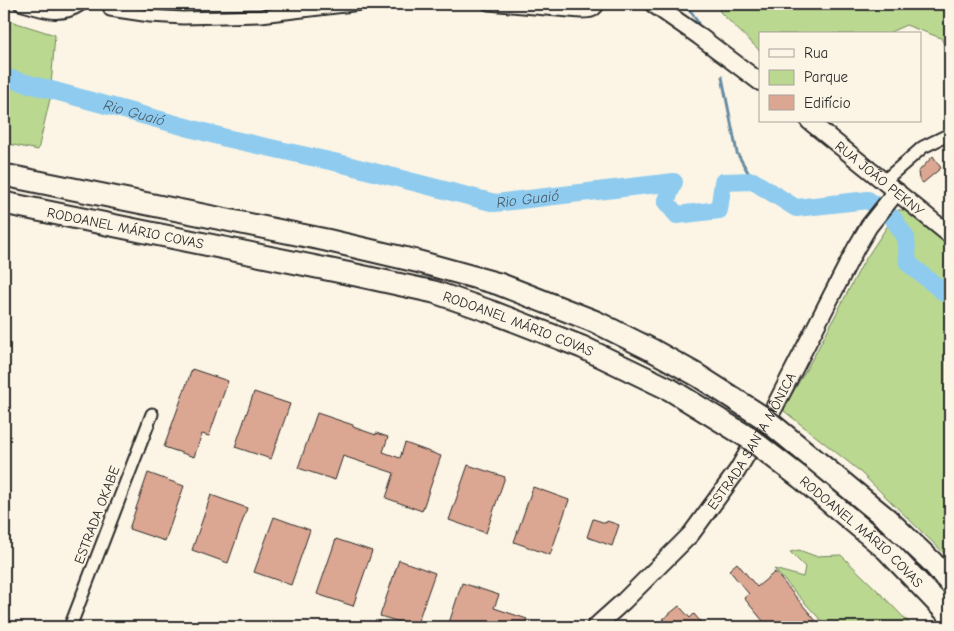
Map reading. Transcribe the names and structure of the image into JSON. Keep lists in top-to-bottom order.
{
  "streets": {
    "highway": ["RODOANEL MÁRIO COVAS"],
    "main road": ["RUA JOÃO PEKNY", "ESTRADA SANTA MÔNICA"],
    "street": ["ESTRADA OKABE"]
  },
  "crossings": [
    ["RUA JOÃO PEKNY", "ESTRADA SANTA MÔNICA"]
  ],
  "water": ["Rio Guaió"],
  "legend": ["Rua", "Parque", "Edifício"]
}
